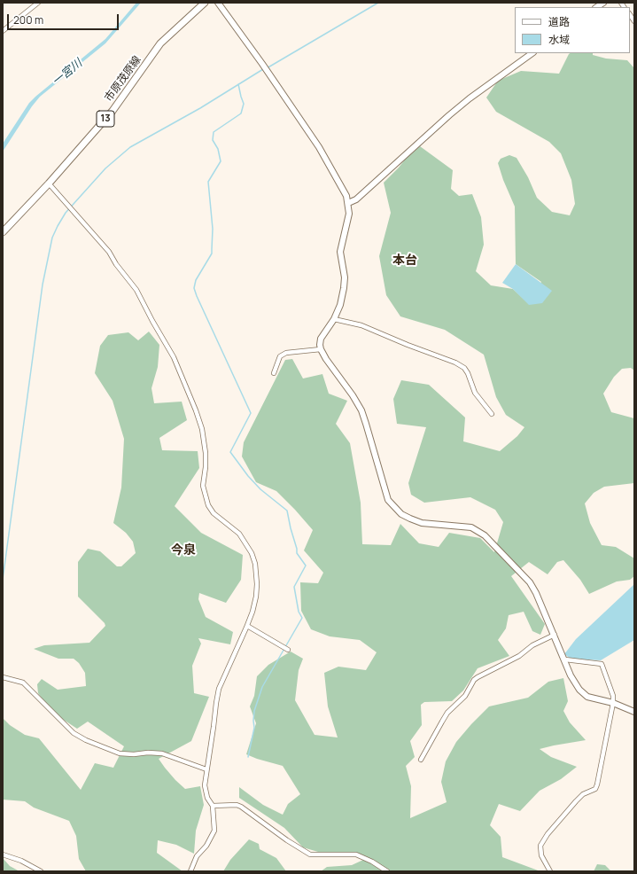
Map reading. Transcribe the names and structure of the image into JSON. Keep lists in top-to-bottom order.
{
  "streets": {
    "main road": ["市原茂原線", "13"]
  },
  "districts": ["本台", "今泉"],
  "water": ["一宮川"],
  "legend": ["道路", "水域"],
  "scale_bar": "200 m"
}
